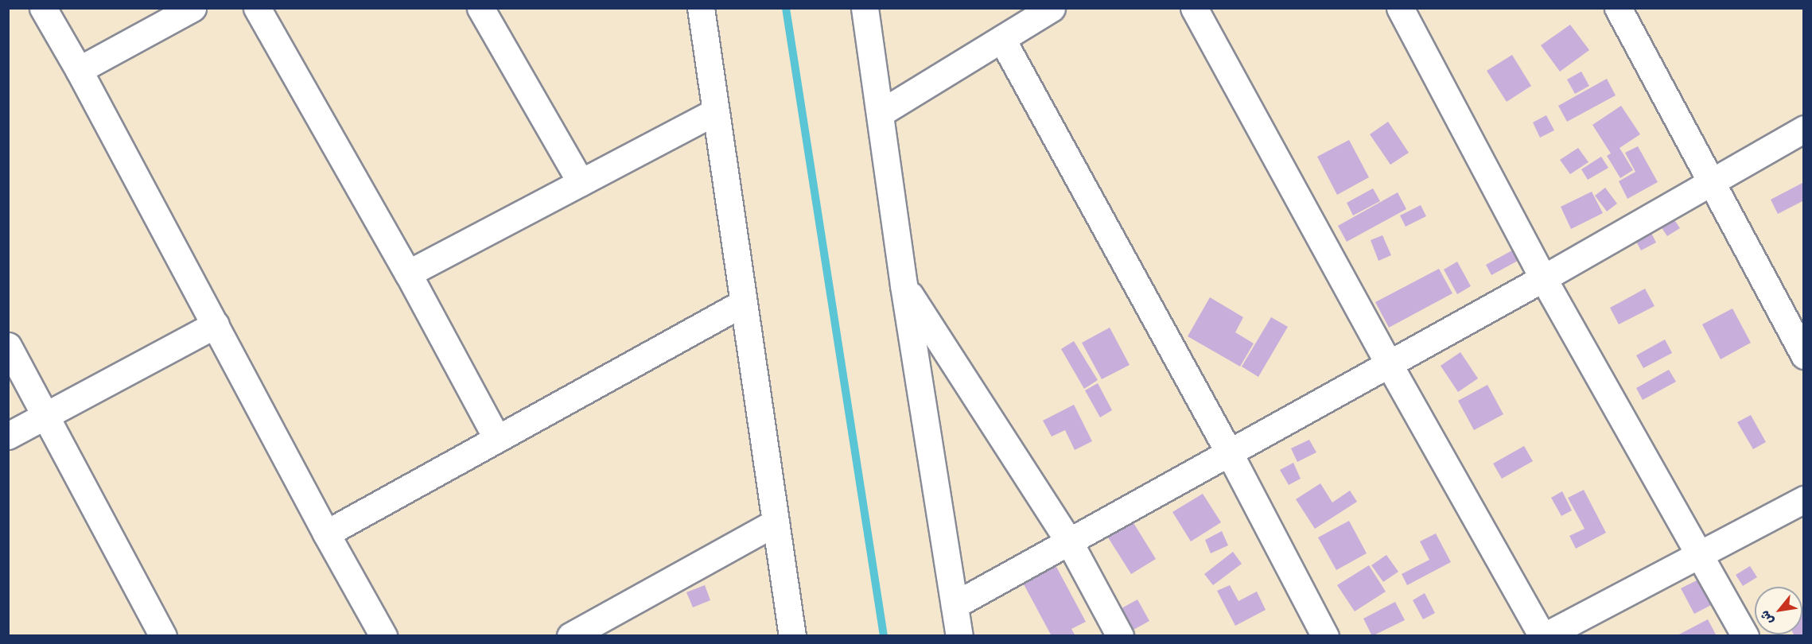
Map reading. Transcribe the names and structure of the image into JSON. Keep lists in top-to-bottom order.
{
  "north": "bottom left"
}
